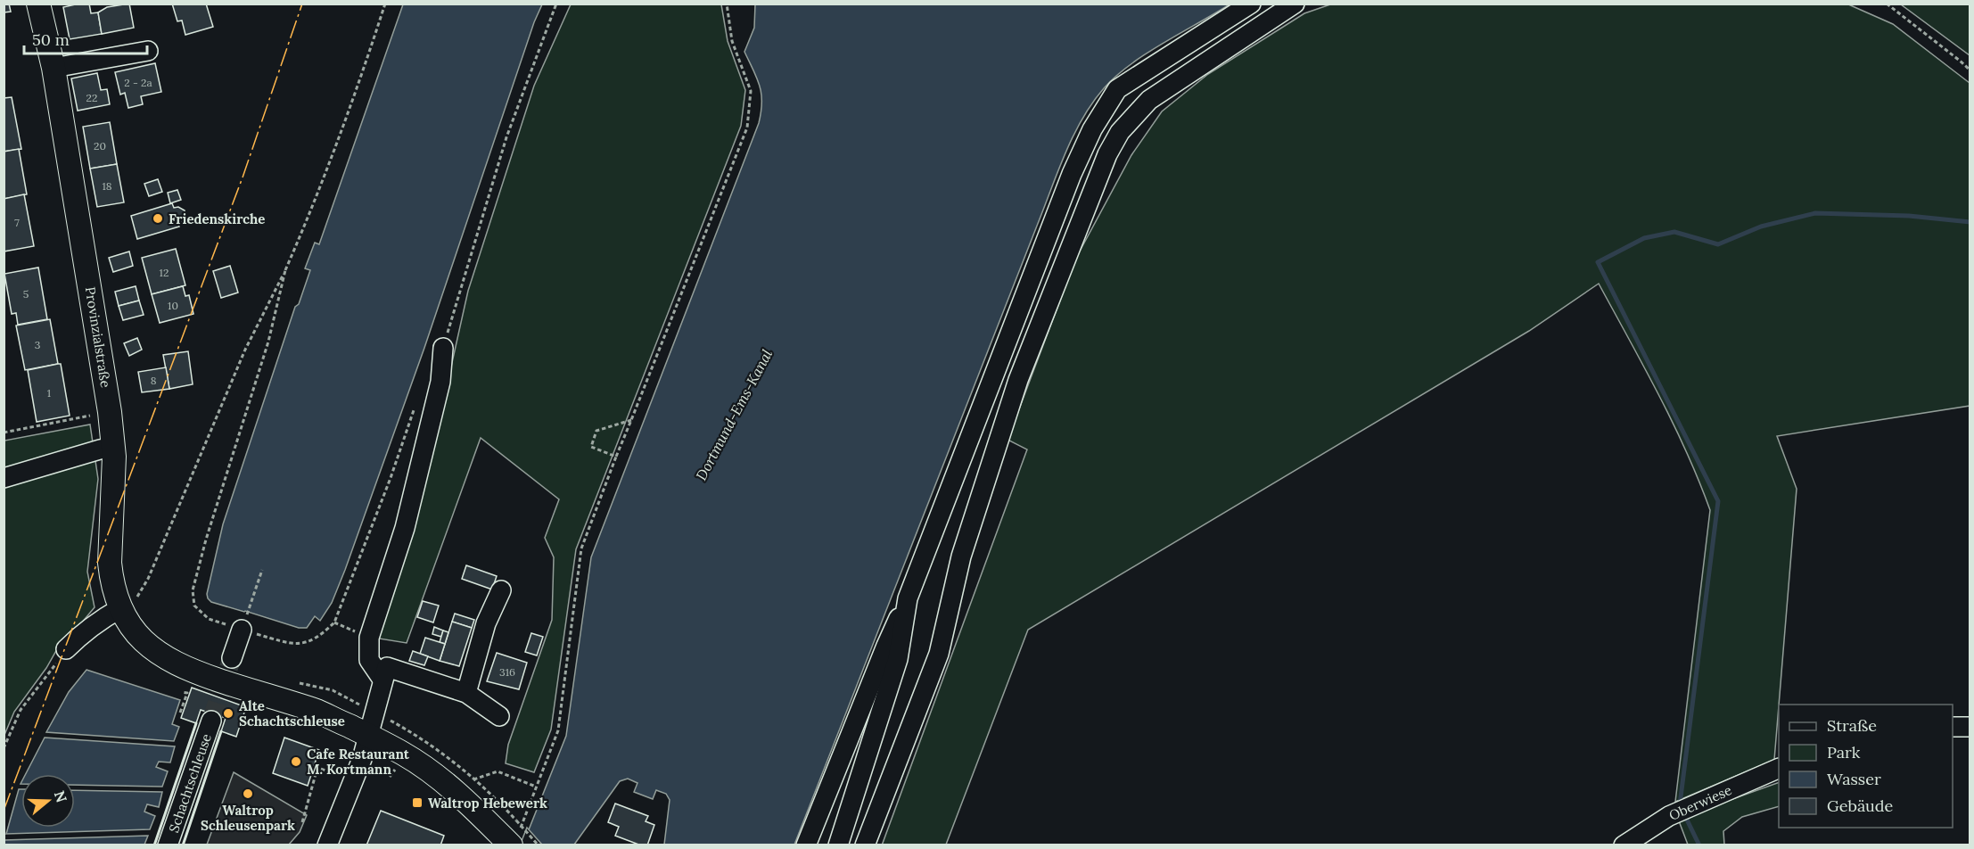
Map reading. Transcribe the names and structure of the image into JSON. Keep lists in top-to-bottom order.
{
  "streets": {
    "main road": ["Provinzialstraße"],
    "street": ["Schachtschleuse", "Oberwiese"]
  },
  "water": ["Dortmund-Ems-Kanal"],
  "places": {
    "other": [
      "Friedenskirche",
      "Alte Schachtschleuse",
      "Cafe Restaurant M. Kortmann",
      "Waltrop Schleusenpark"
    ],
    "transit": ["Waltrop Hebewerk"]
  },
  "house_numbers": [
    "2 - 2a",
    "22",
    "20",
    "18",
    "7",
    "12",
    "5",
    "10",
    "3",
    "8",
    "1",
    "316"
  ],
  "legend": [
    "Straße",
    "Park",
    "Wasser",
    "Gebäude"
  ],
  "scale_bar": "50 m",
  "north": "right"
}
